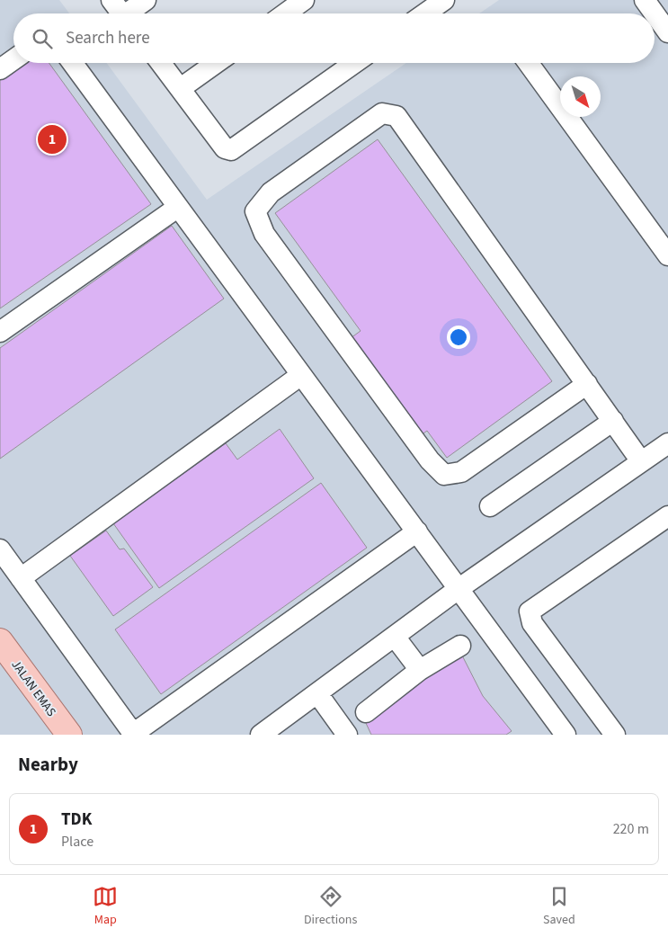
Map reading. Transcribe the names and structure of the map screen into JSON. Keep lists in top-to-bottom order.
{
  "streets": {
    "main road": ["JALAN EMAS"]
  },
  "north": "bottom right",
  "page": {
    "search": "Search here",
    "pins": "1",
    "heading": "Nearby",
    "list": [
      {
        "mark": "1",
        "name": "TDK",
        "note": "Place",
        "value": "220 m"
      }
    ],
    "nav": ["Map", "Directions", "Saved"]
  }
}
